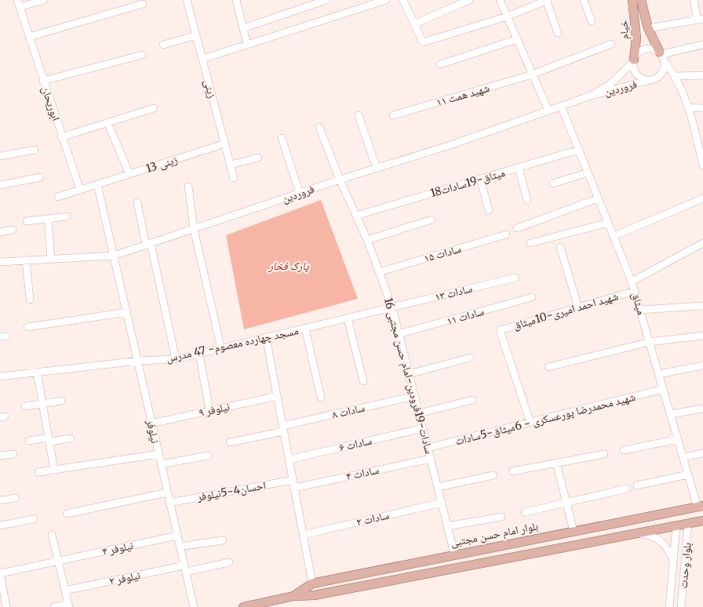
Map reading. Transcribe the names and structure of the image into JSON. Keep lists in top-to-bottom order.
{
  "streets": {
    "main road": ["خیام", "بلوار امام حسن مجتبی"],
    "street": [
      "فروردین",
      "زینی",
      "شهید همت ۱۱",
      "ابوریحان",
      "زینی 13",
      "18میثاق-19سادات",
      "سادات ۱۵",
      "سادات ۱۳",
      "میثاق",
      "شهید احمد امیری-10میثاق",
      "سادات ۱۱",
      "مسجد چهارده معصوم- 47 مدرس",
      "سادات-19فرودین-امام حسن مجتبی 16",
      "نیلوفر ۹",
      "سادات ۸",
      "شهید محمدرضا پورعسکری - 6میثاق-5سادات",
      "نیلوفر",
      "سادات ۶",
      "سادات ۴",
      "احسان4-5نیلوفر",
      "سادات ۲",
      "نیلوفر ۴",
      "بلوار وحدت",
      "نیلوفر ۲"
    ]
  },
  "crossings": [
    ["خیام", "فروردین"],
    ["فروردین", "میثاق"],
    ["فروردین", "سادات-19فرودین-امام حسن مجتبی 16"],
    ["فروردین", "نیلوفر"],
    ["زینی", "زینی 13"],
    ["زینی 13", "نیلوفر"],
    ["18میثاق-19سادات", "میثاق"],
    ["18میثاق-19سادات", "سادات-19فرودین-امام حسن مجتبی 16"],
    ["سادات ۱۵", "سادات-19فرودین-امام حسن مجتبی 16"],
    ["سادات ۱۳", "مسجد چهارده معصوم- 47 مدرس"],
    ["سادات ۱۳", "سادات-19فرودین-امام حسن مجتبی 16"],
    ["میثاق", "شهید احمد امیری-10میثاق"],
    ["میثاق", "شهید محمدرضا پورعسکری - 6میثاق-5سادات"],
    ["میثاق", "بلوار امام حسن مجتبی"],
    ["شهید احمد امیری-10میثاق", "شهید محمدرضا پورعسکری - 6میثاق-5سادات"],
    ["سادات ۱۱", "سادات-19فرودین-امام حسن مجتبی 16"],
    ["مسجد چهارده معصوم- 47 مدرس", "سادات-19فرودین-امام حسن مجتبی 16"],
    ["مسجد چهارده معصوم- 47 مدرس", "نیلوفر"],
    ["سادات-19فرودین-امام حسن مجتبی 16", "سادات ۸"],
    ["سادات-19فرودین-امام حسن مجتبی 16", "شهید محمدرضا پورعسکری - 6میثاق-5سادات"],
    ["سادات-19فرودین-امام حسن مجتبی 16", "سادات ۶"],
    ["سادات-19فرودین-امام حسن مجتبی 16", "سادات ۴"],
    ["سادات-19فرودین-امام حسن مجتبی 16", "سادات ۲"],
    ["سادات-19فرودین-امام حسن مجتبی 16", "بلوار امام حسن مجتبی"],
    ["نیلوفر ۹", "نیلوفر"],
    ["نیلوفر", "احسان4-5نیلوفر"],
    ["نیلوفر", "نیلوفر ۴"],
    ["نیلوفر", "نیلوفر ۲"],
    ["بلوار امام حسن مجتبی", "بلوار وحدت"]
  ],
  "parks": ["پارک فخار"]
}
